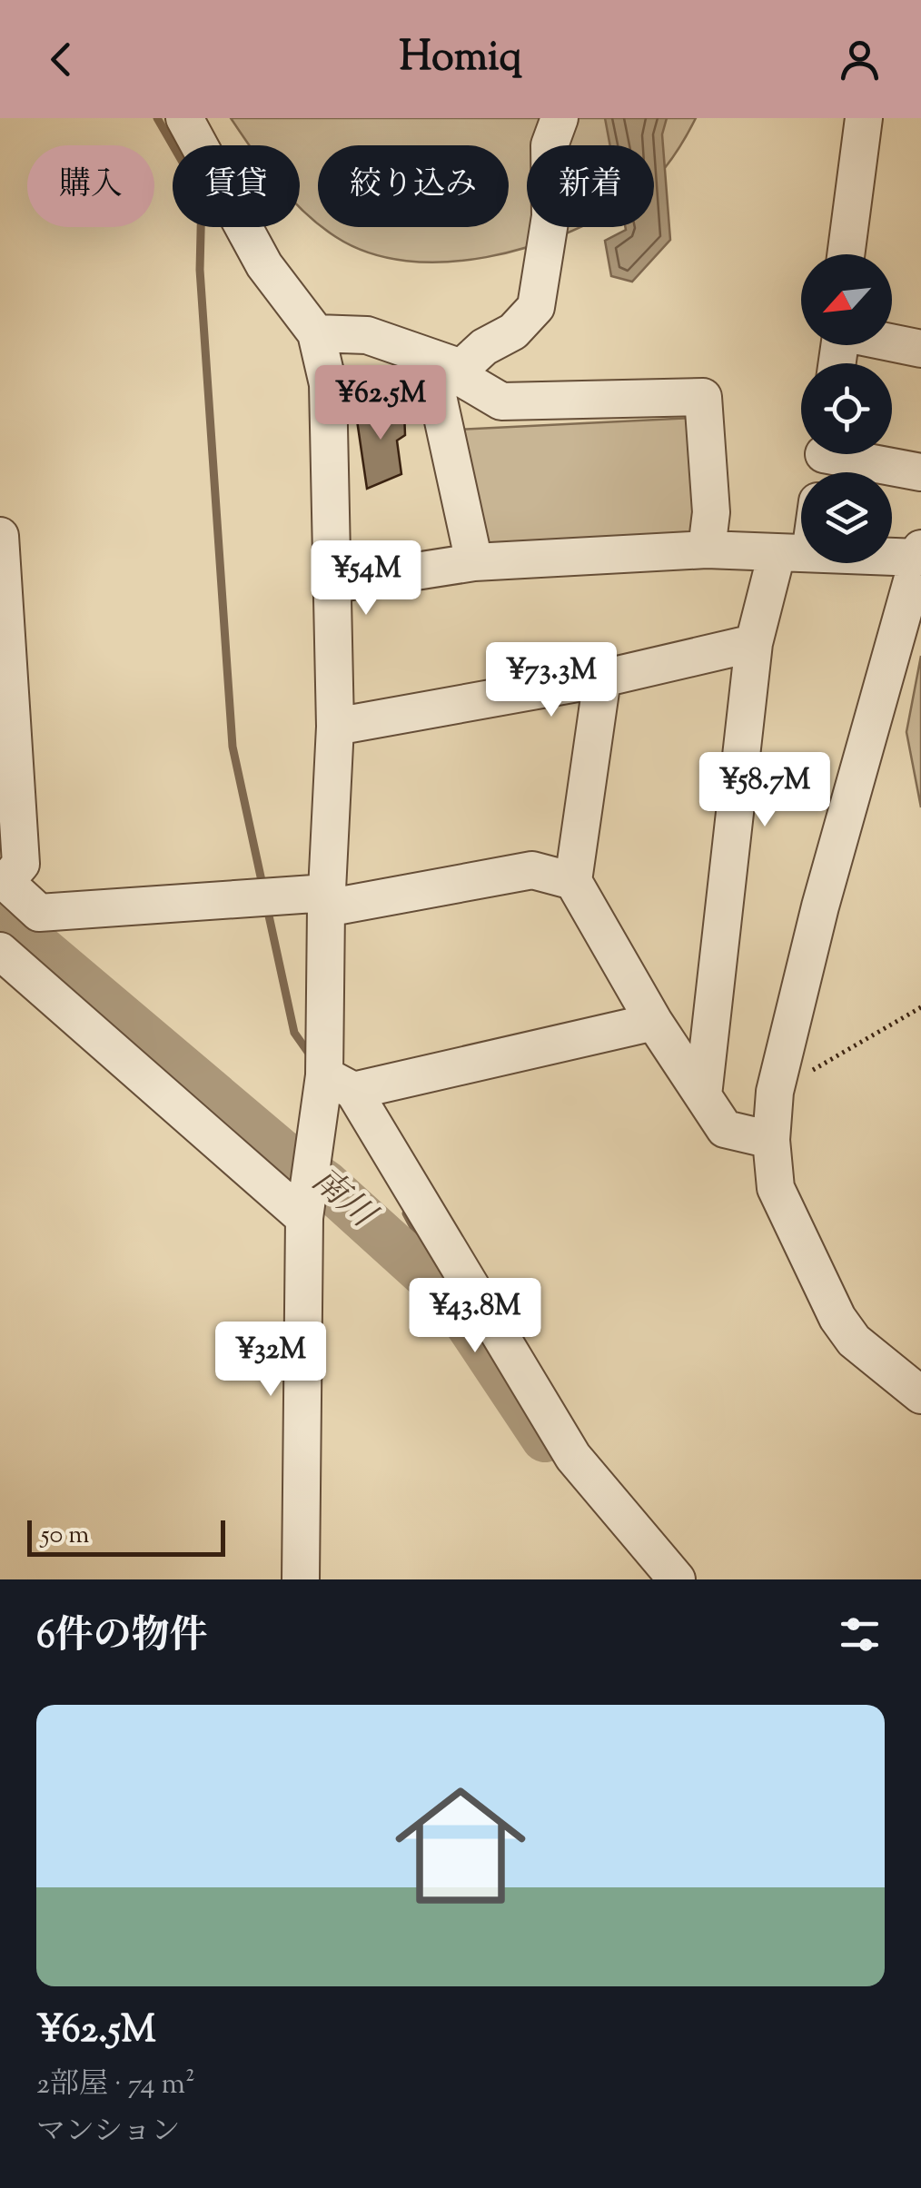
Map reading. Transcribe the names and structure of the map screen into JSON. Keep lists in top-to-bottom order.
{
  "water": ["南川"],
  "scale_bar": "50 m",
  "north": "bottom left",
  "page": {
    "header": "Homiq",
    "chip": [
      "購入",
      "賃貸",
      "絞り込み",
      "新着"
    ],
    "price": [
      "¥62.5M",
      "¥54M",
      "¥73.3M",
      "¥58.7M",
      "¥43.8M",
      "¥32M"
    ],
    "scale": "50 m",
    "heading": "6件の物件",
    "list": [
      {
        "name": "¥62.5M",
        "note": "2部屋 · 74 m² · マンション"
      }
    ]
  }
}
